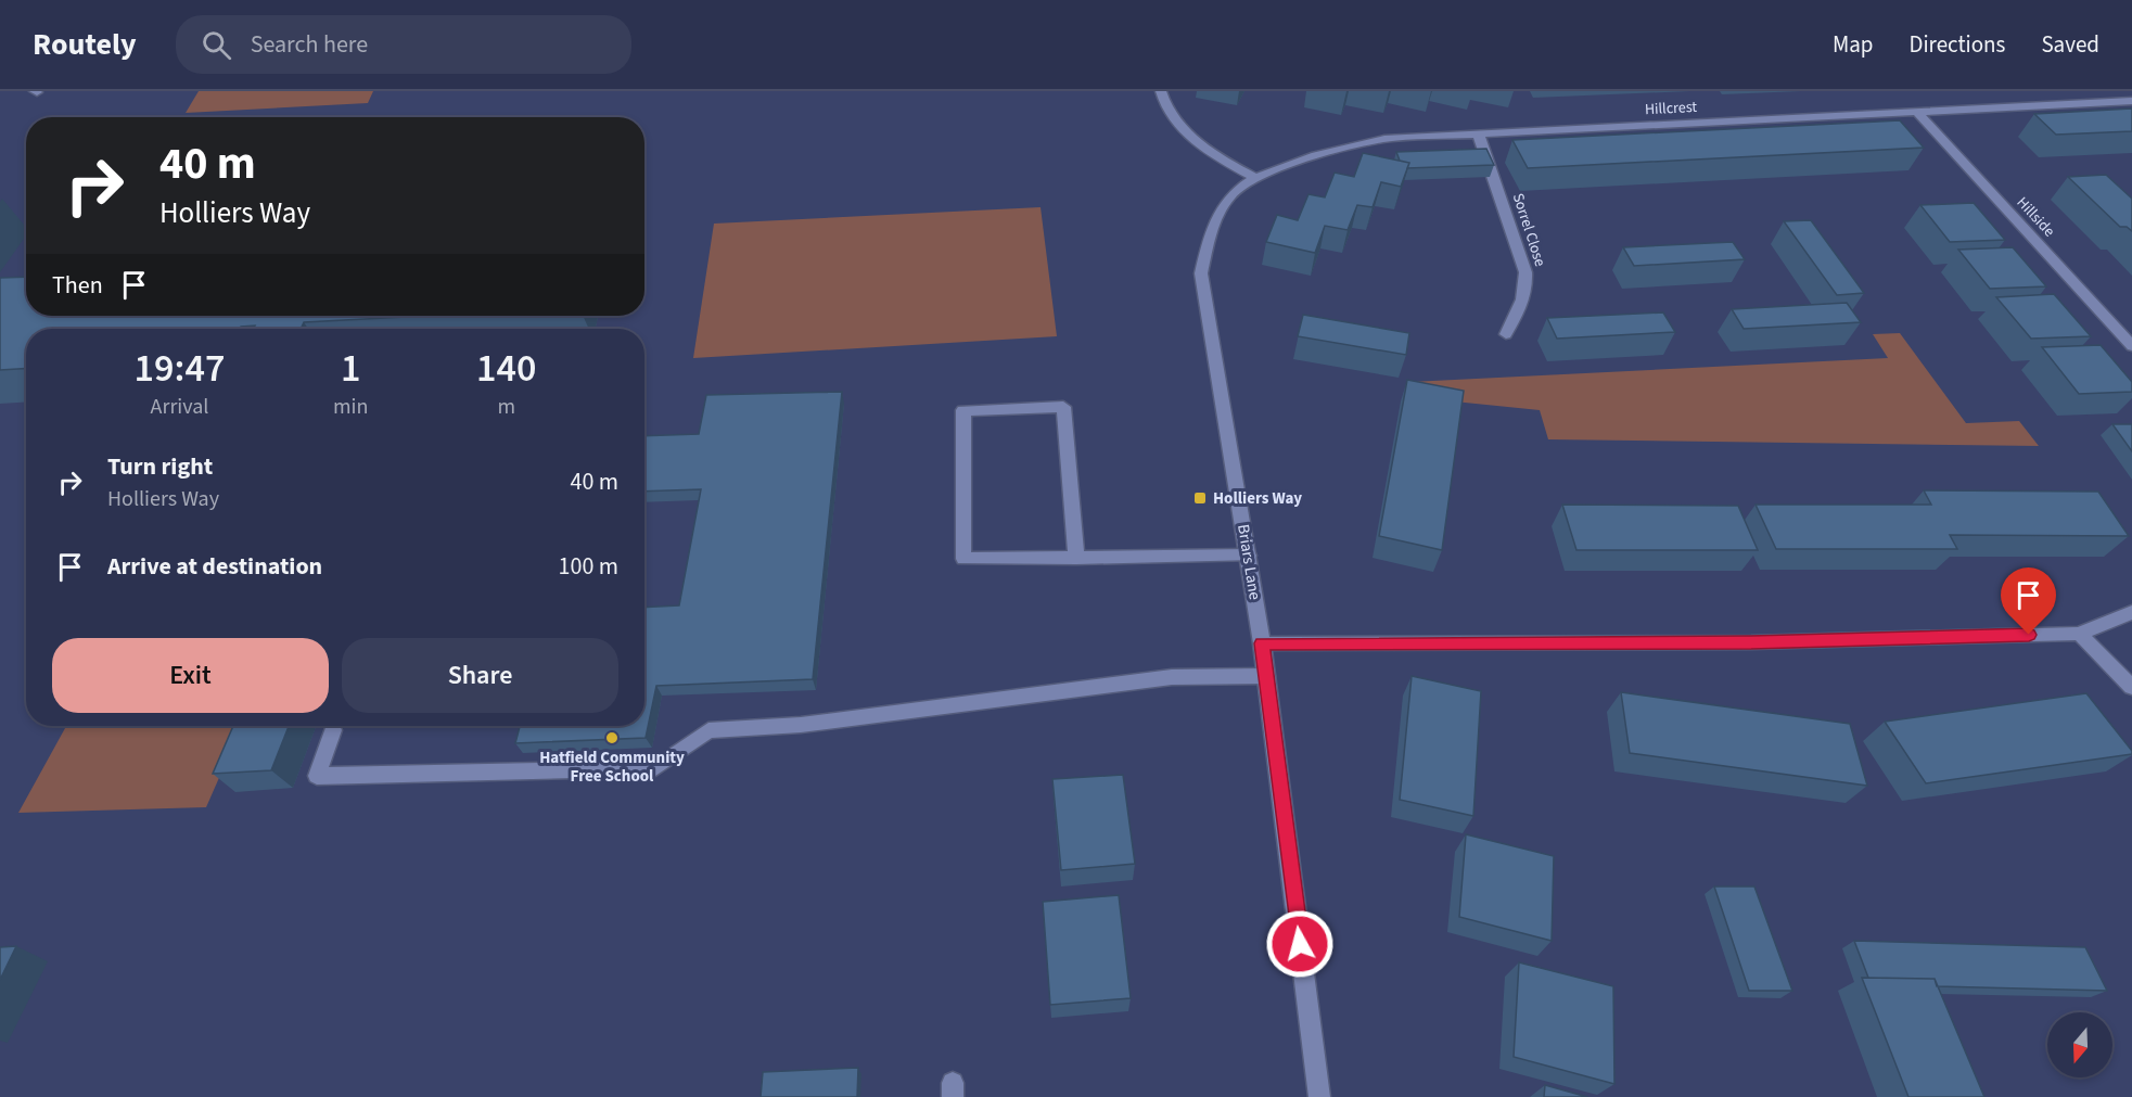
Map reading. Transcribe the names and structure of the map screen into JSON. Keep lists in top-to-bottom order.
{
  "streets": {
    "street": [
      "Hillcrest",
      "Hillside",
      "Sorrel Close",
      "Briars Lane"
    ]
  },
  "crossings": [
    ["Hillcrest", "Hillside"],
    ["Hillcrest", "Sorrel Close"],
    ["Hillcrest", "Briars Lane"]
  ],
  "places": {
    "transit": ["Holliers Way"],
    "other": ["Hatfield Community Free School"]
  },
  "north": "bottom",
  "page": {
    "header": "Routely",
    "search": "Search here",
    "nav": ["Map", "Directions", "Saved"],
    "turn": ["40 m", "Holliers Way"],
    "then": "Then",
    "eta": [
      "19:47",
      "Arrival",
      "1",
      "min",
      "140",
      "m"
    ],
    "list": [
      {
        "name": "Turn right",
        "note": "Holliers Way",
        "value": "40 m"
      },
      {
        "name": "Arrive at destination",
        "value": "100 m"
      }
    ],
    "buttons": ["Exit", "Share"]
  }
}
